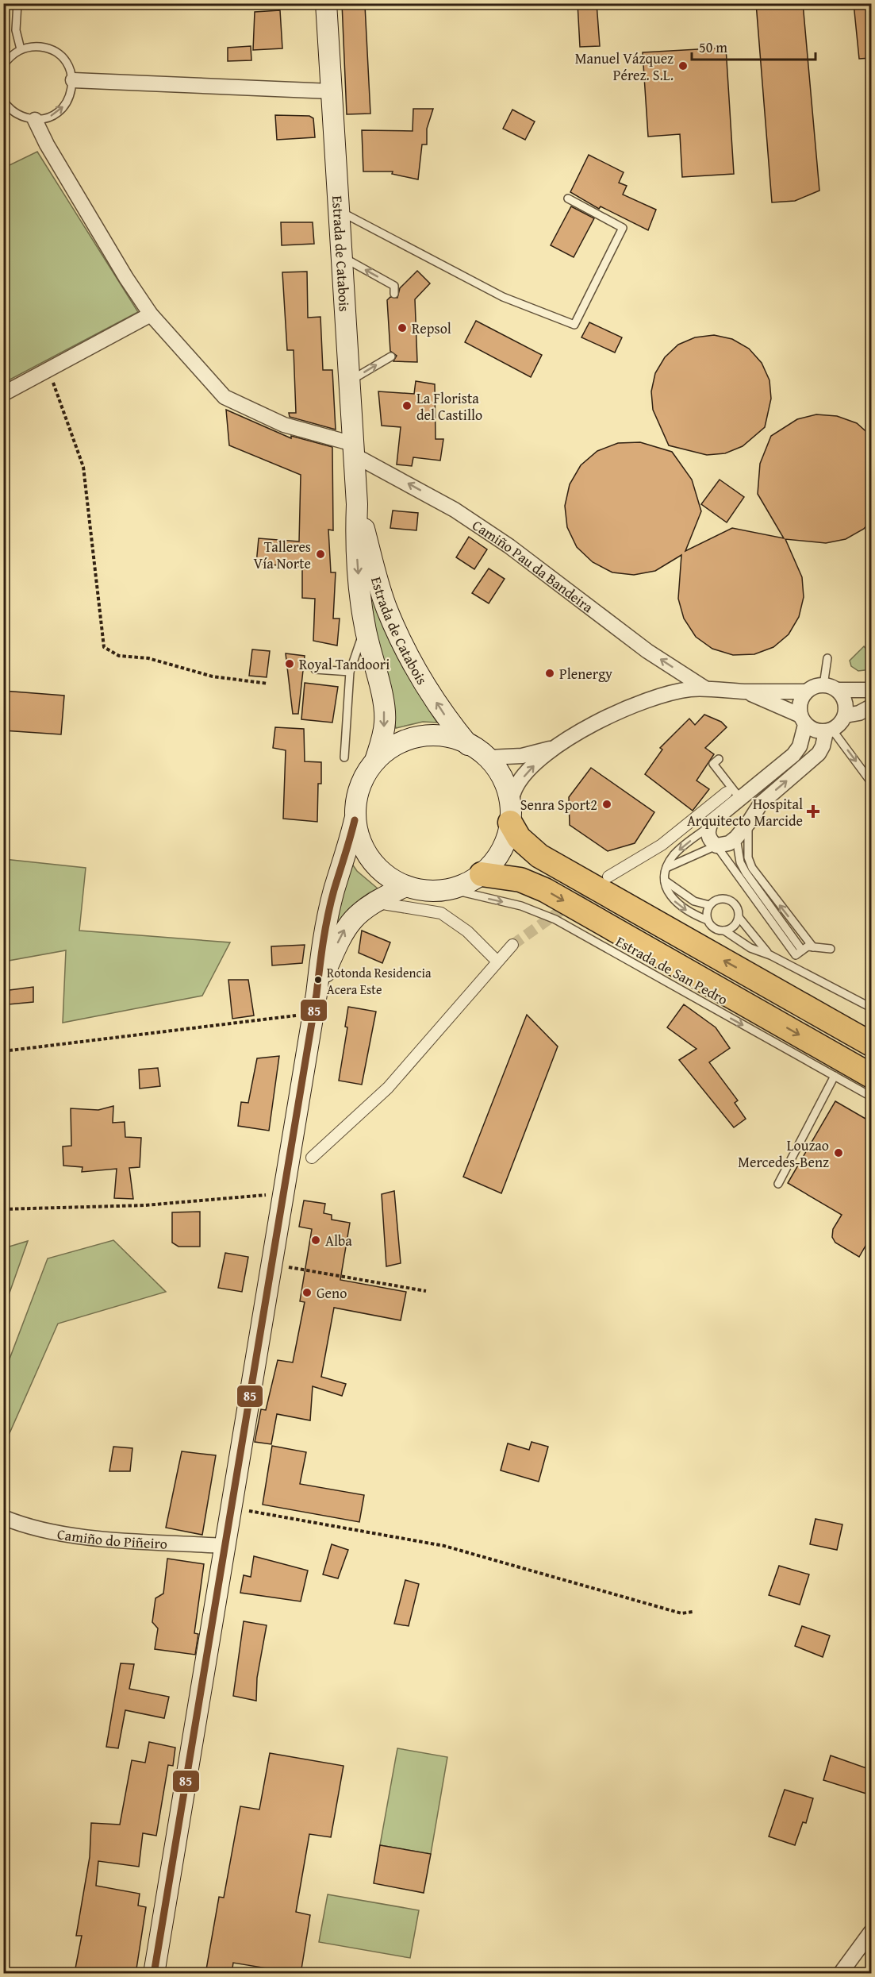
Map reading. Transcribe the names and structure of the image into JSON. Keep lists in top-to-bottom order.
{
  "streets": {
    "main road": ["Estrada de Catabois"],
    "street": ["Camiño Pau da Bandeira", "Camiño do Piñeiro"],
    "lane": ["Estrada de San Pedro"]
  },
  "crossings": [
    ["Estrada de Catabois", "Camiño Pau da Bandeira"],
    ["Estrada de Catabois", "Estrada de San Pedro"],
    ["Estrada de Catabois", "Camiño do Piñeiro"]
  ],
  "one_way": ["Camiño Pau da Bandeira", "Estrada de San Pedro"],
  "places": {
    "other": [
      "Manuel Vázquez Pérez. S.L.",
      "Repsol",
      "La Florista del Castillo",
      "Talleres Vía Norte",
      "Royal Tandoori",
      "Plenergy",
      "Senra Sport2",
      "Rotonda Residencia Acera Este",
      "Louzao Mercedes-Benz",
      "Alba",
      "Geno"
    ],
    "health": ["Hospital Arquitecto Marcide"]
  },
  "lines": ["transit line 85"],
  "scale_bar": "50 m"
}
